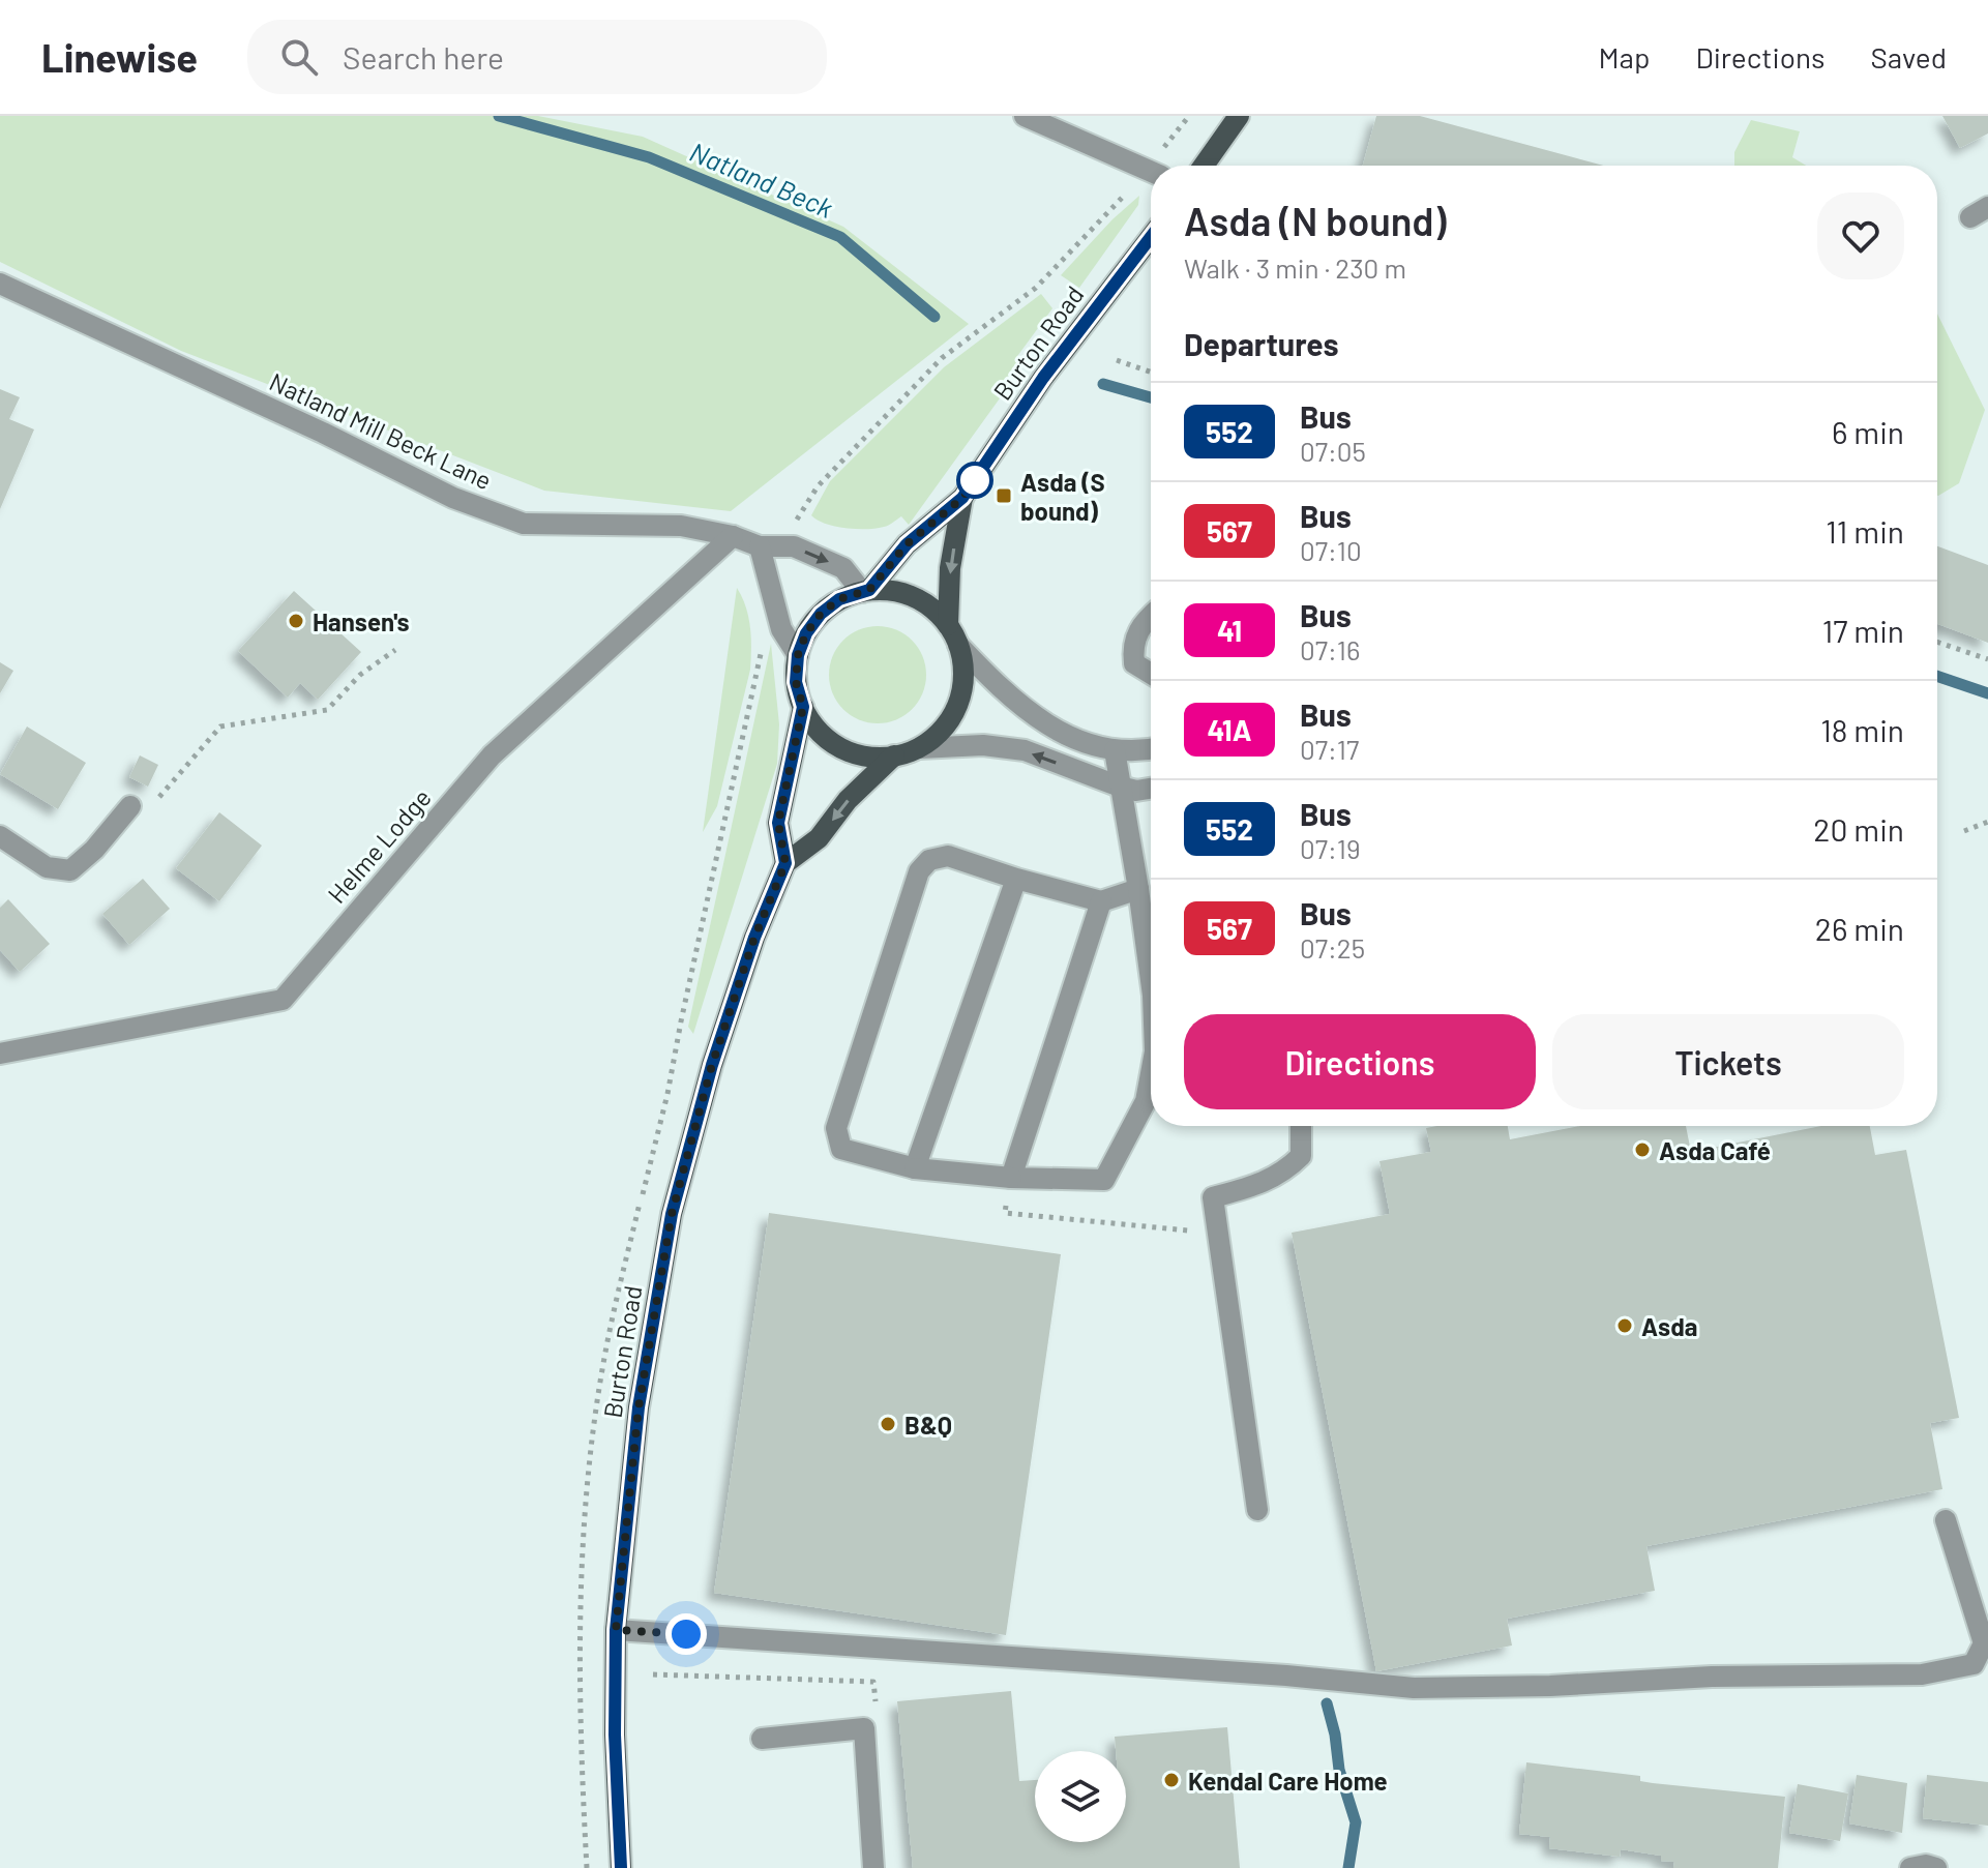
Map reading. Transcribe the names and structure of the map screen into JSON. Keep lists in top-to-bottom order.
{
  "streets": {
    "main road": ["Burton Road"],
    "street": ["Natland Mill Beck Lane", "Helme Lodge"]
  },
  "crossings": [
    ["Burton Road", "Natland Mill Beck Lane"],
    ["Natland Mill Beck Lane", "Helme Lodge"]
  ],
  "water": ["Natland Beck"],
  "places": {
    "transit": ["Asda (S bound)"],
    "other": [
      "Hansen's",
      "Asda Café",
      "Asda",
      "B&Q",
      "Kendal Care Home"
    ]
  },
  "lines": ["bus line 552"],
  "page": {
    "header": "Linewise",
    "search": "Search here",
    "nav": ["Map", "Directions", "Saved"],
    "heading": [
      ["Asda (N bound)", "Walk · 3 min · 230 m"],
      "Departures"
    ],
    "list": [
      {
        "mark": "552",
        "name": "Bus",
        "note": "07:05",
        "value": "6 min"
      },
      {
        "mark": "567",
        "name": "Bus",
        "note": "07:10",
        "value": "11 min"
      },
      {
        "mark": "41",
        "name": "Bus",
        "note": "07:16",
        "value": "17 min"
      },
      {
        "mark": "41A",
        "name": "Bus",
        "note": "07:17",
        "value": "18 min"
      },
      {
        "mark": "552",
        "name": "Bus",
        "note": "07:19",
        "value": "20 min"
      },
      {
        "mark": "567",
        "name": "Bus",
        "note": "07:25",
        "value": "26 min"
      }
    ],
    "buttons": ["Directions", "Tickets"]
  }
}
